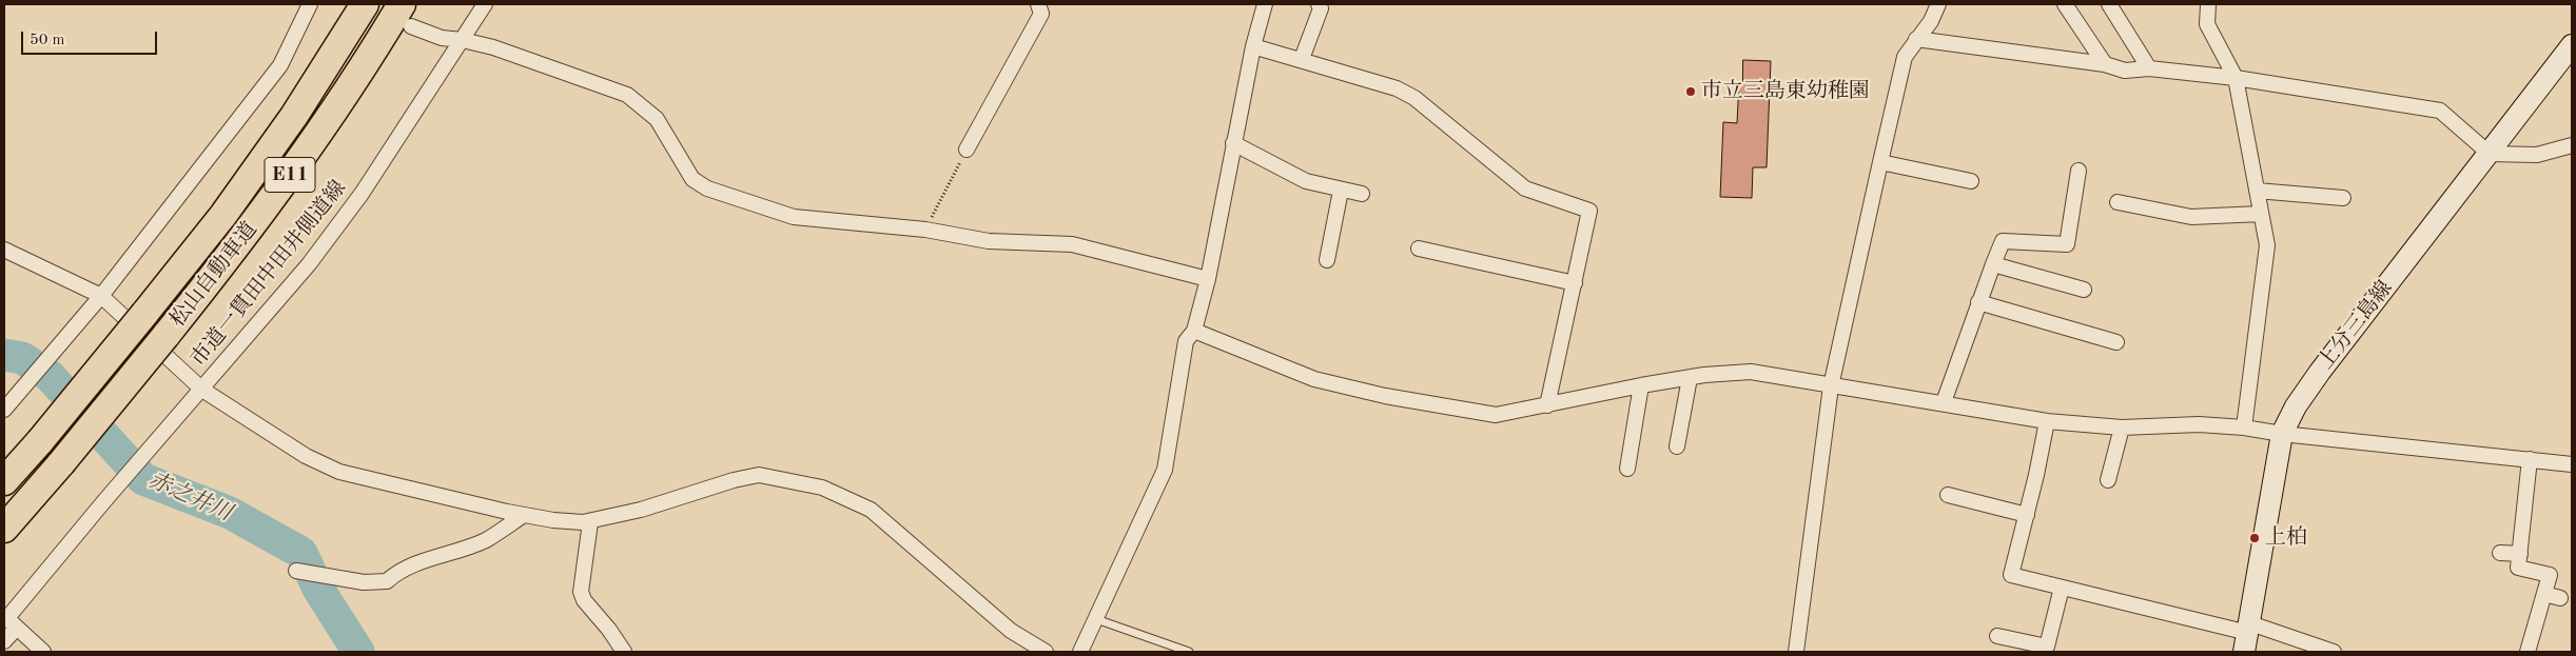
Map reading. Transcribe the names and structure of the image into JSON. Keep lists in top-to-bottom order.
{
  "streets": {
    "highway": ["E11", "松山自動車道"],
    "main road": ["上分三島線"],
    "street": ["市道一貫田中田井側道線"]
  },
  "water": ["赤之井川"],
  "places": ["市立三島東幼稚園", "上柏"],
  "scale_bar": "50 m"
}
